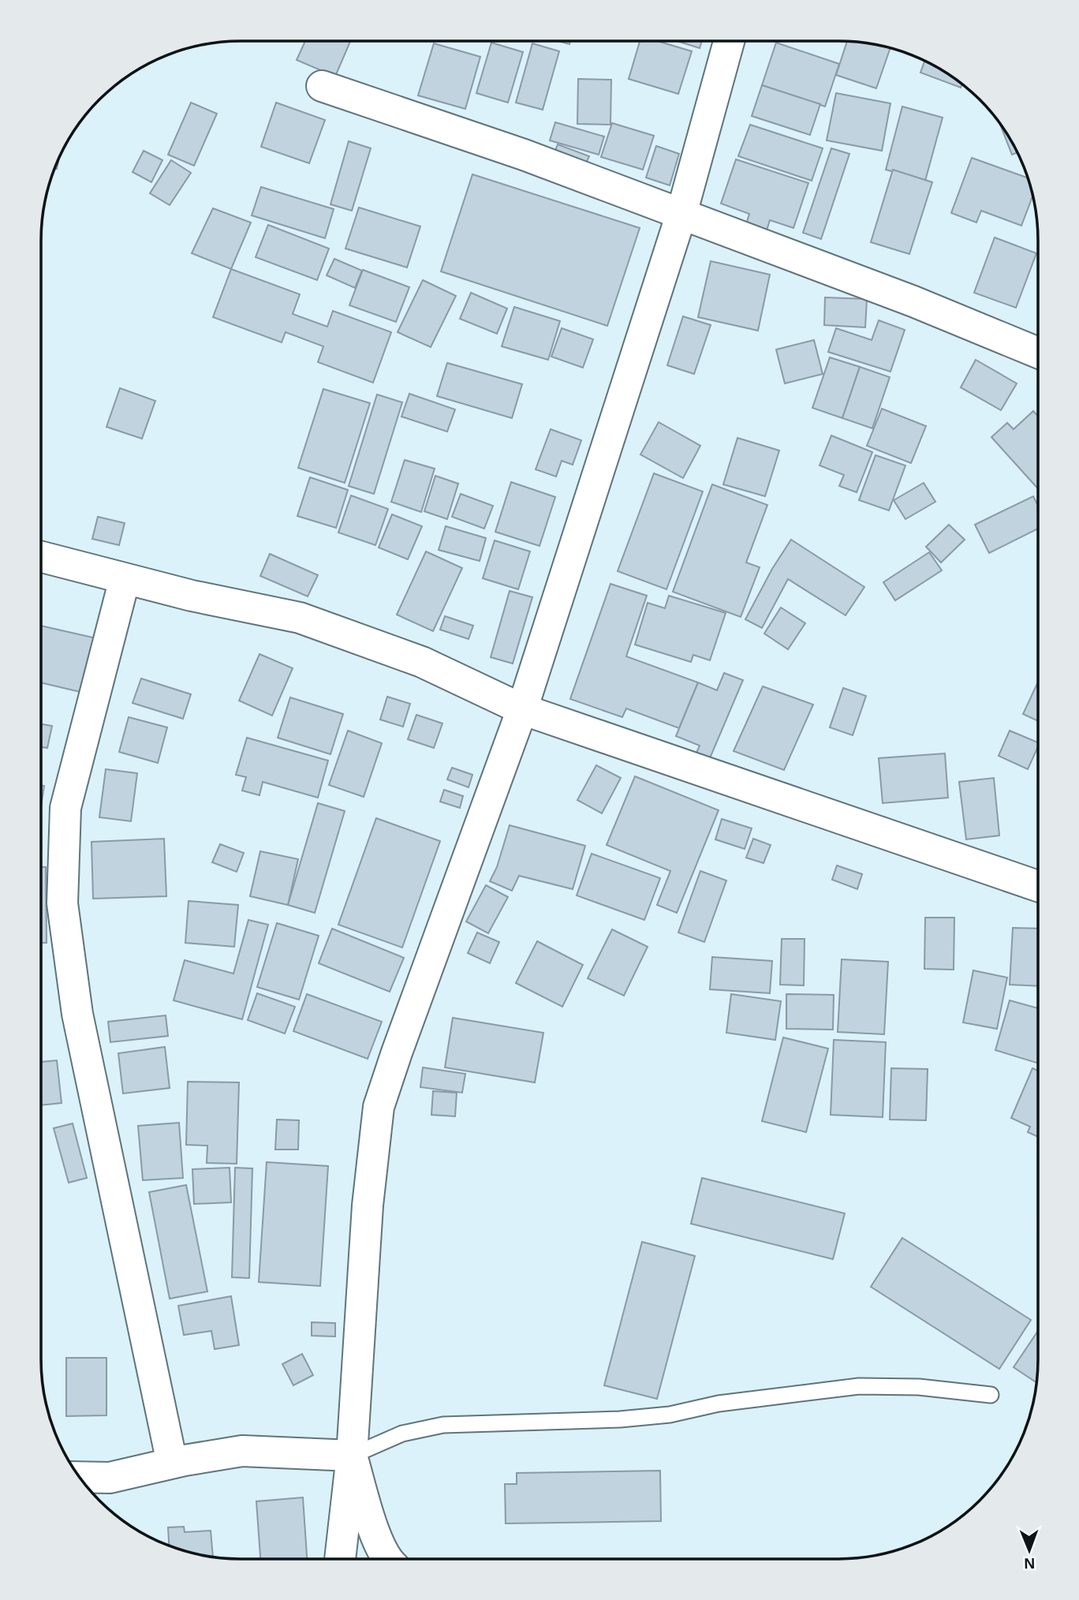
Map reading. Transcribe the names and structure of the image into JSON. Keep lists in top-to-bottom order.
{
  "north": "bottom"
}
